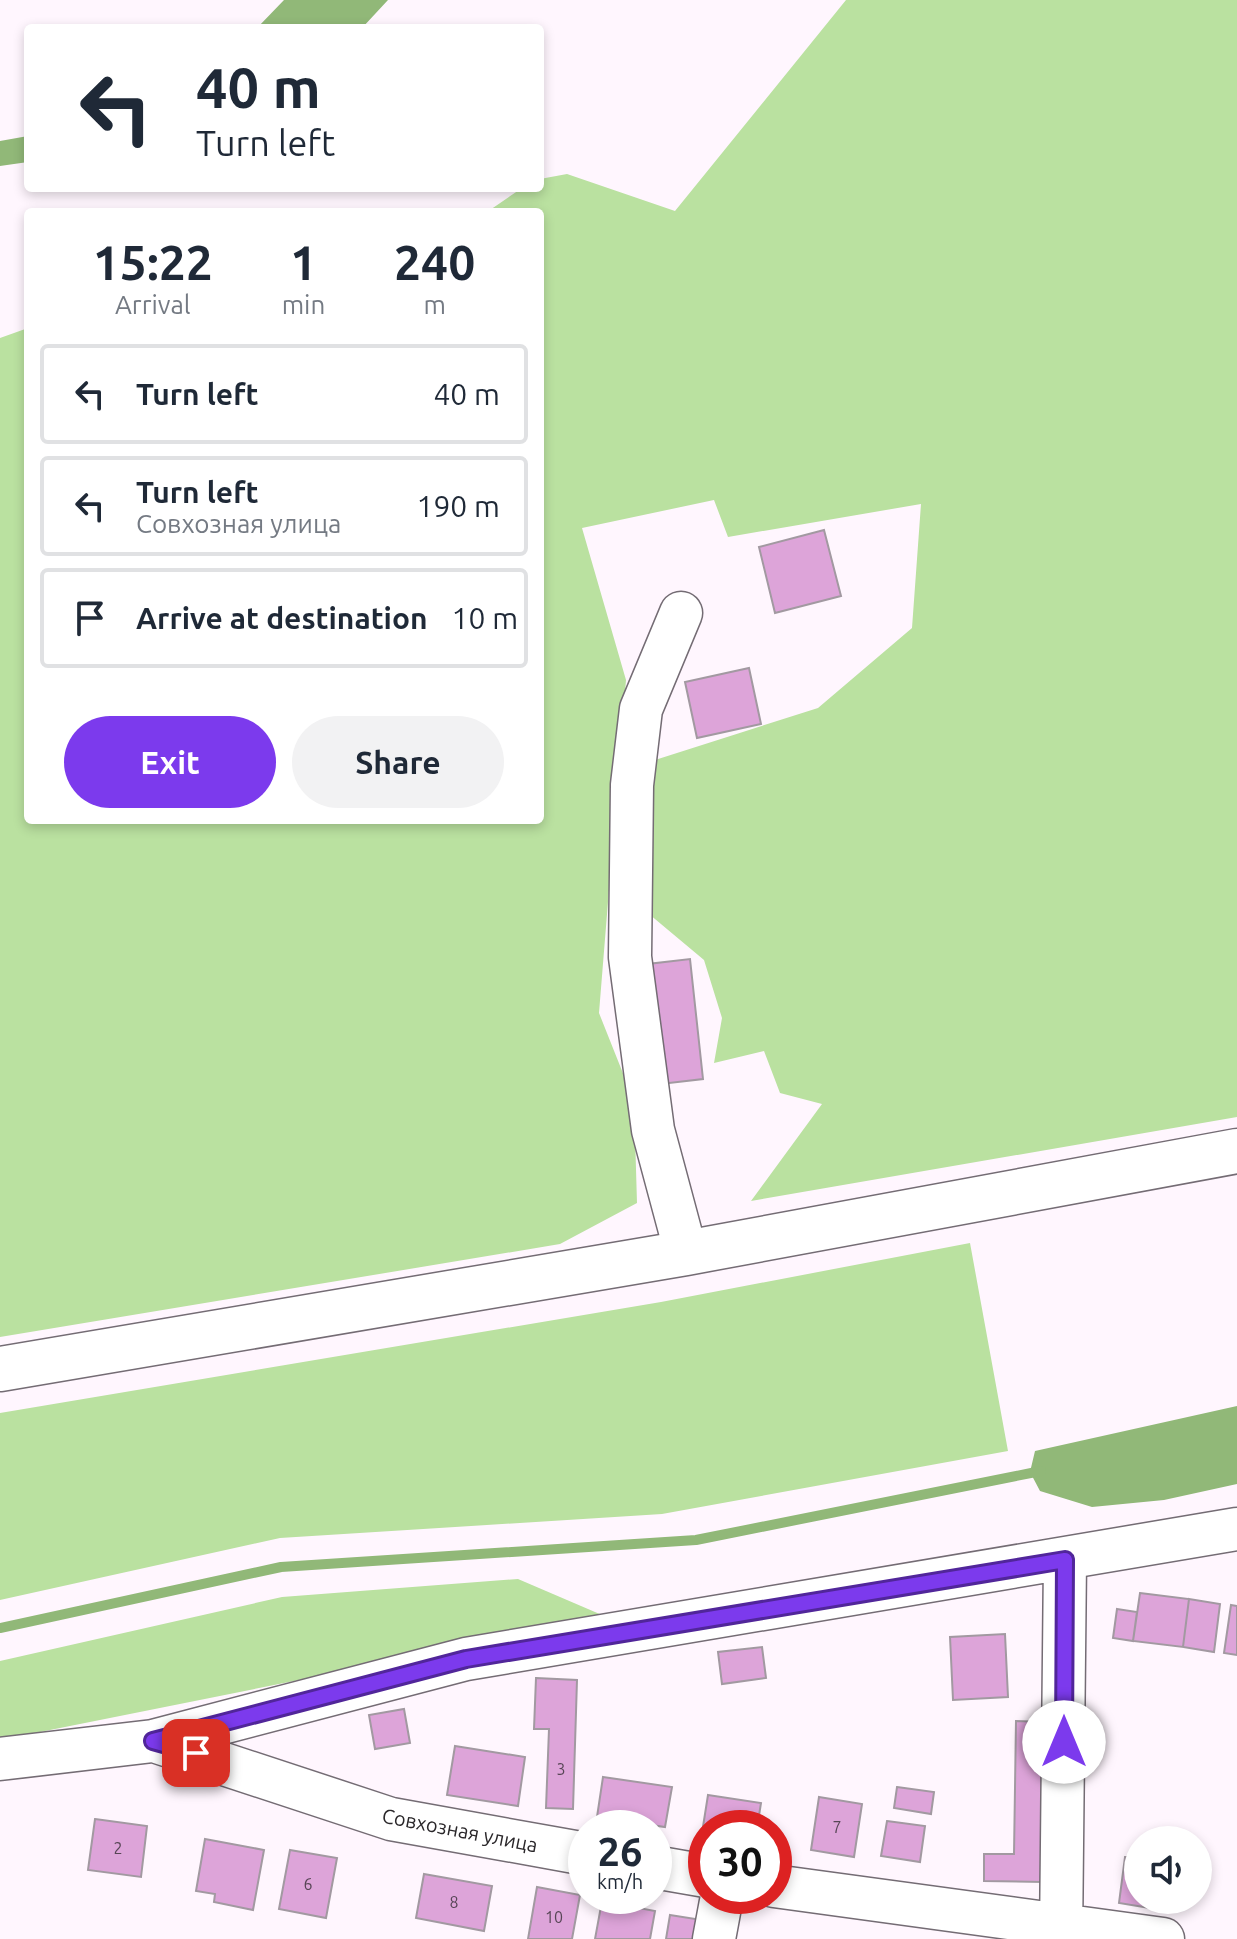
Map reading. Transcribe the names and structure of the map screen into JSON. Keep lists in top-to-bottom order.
{
  "streets": {
    "street": ["Совхозная улица"]
  },
  "house_numbers": [
    "3",
    "7",
    "2",
    "6",
    "8",
    "10"
  ],
  "page": {
    "turn": ["40 m", "Turn left"],
    "eta": [
      "15:22",
      "Arrival",
      "1",
      "min",
      "240",
      "m"
    ],
    "list": [
      {
        "name": "Turn left",
        "value": "40 m"
      },
      {
        "name": "Turn left",
        "note": "Совхозная улица",
        "value": "190 m"
      },
      {
        "name": "Arrive at destination",
        "value": "10 m"
      }
    ],
    "buttons": ["Exit", "Share"],
    "speed": "26 km/h",
    "limit": "30"
  }
}
